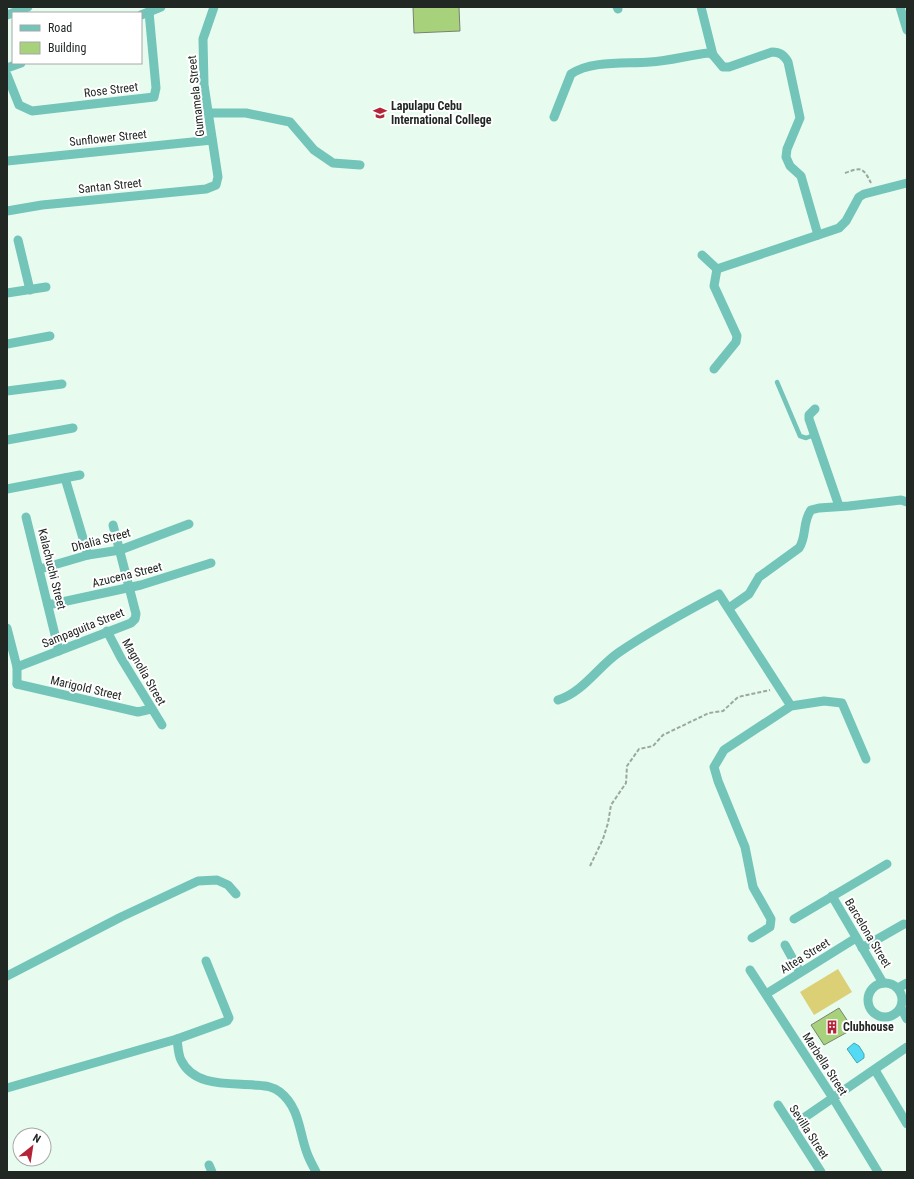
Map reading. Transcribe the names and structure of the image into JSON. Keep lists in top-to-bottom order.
{
  "streets": {
    "street": [
      "Rose Street",
      "Gumamela Street",
      "Sunflower Street",
      "Santan Street",
      "Dhalia Street",
      "Kalachuchi Street",
      "Azucena Street",
      "Sampaguita Street",
      "Magnolia Street",
      "Marigold Street",
      "Barcelona Street",
      "Altea Street",
      "Marbella Street",
      "Sevilla Street"
    ]
  },
  "crossings": [
    ["Gumamela Street", "Sunflower Street"],
    ["Gumamela Street", "Santan Street"],
    ["Dhalia Street", "Kalachuchi Street"],
    ["Dhalia Street", "Sampaguita Street"],
    ["Kalachuchi Street", "Azucena Street"],
    ["Kalachuchi Street", "Sampaguita Street"],
    ["Azucena Street", "Sampaguita Street"],
    ["Sampaguita Street", "Magnolia Street"],
    ["Magnolia Street", "Marigold Street"],
    ["Barcelona Street", "Altea Street"],
    ["Altea Street", "Marbella Street"]
  ],
  "places": {
    "school or university": ["Lapulapu Cebu International College"],
    "building": ["Clubhouse"]
  },
  "legend": ["Road", "Building"],
  "north": "top right"
}
